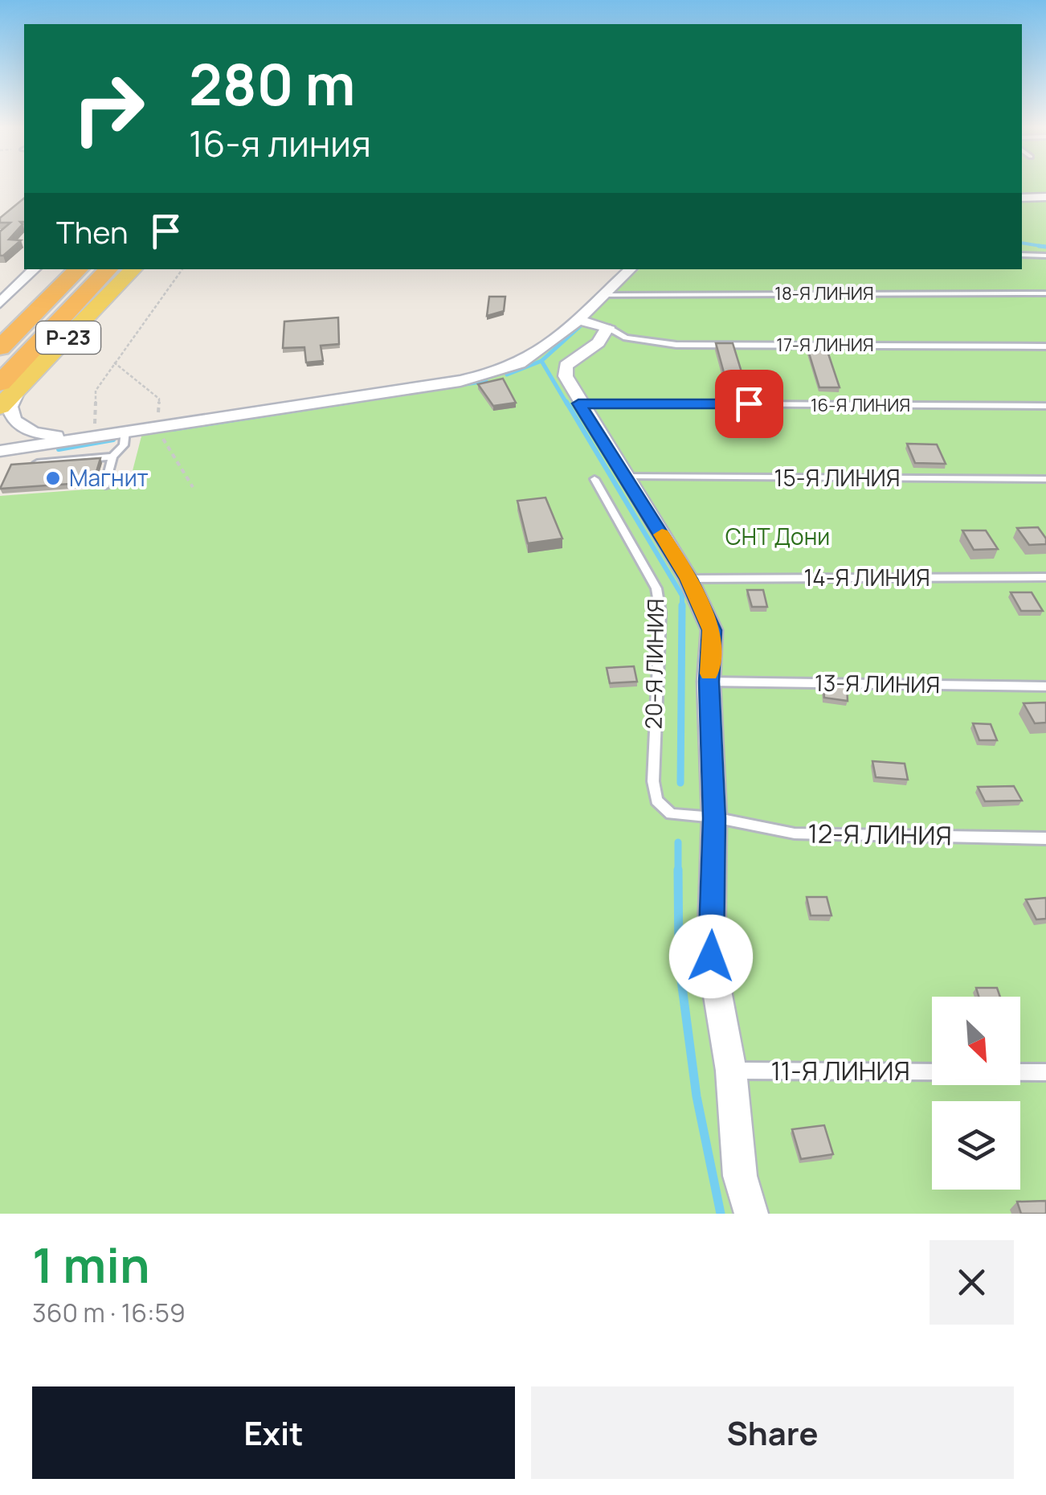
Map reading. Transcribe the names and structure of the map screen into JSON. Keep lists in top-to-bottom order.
{
  "streets": {
    "highway": ["Р-23"],
    "lane": [
      "18-Я ЛИНИЯ",
      "17-Я ЛИНИЯ",
      "16-Я ЛИНИЯ",
      "15-Я ЛИНИЯ",
      "14-Я ЛИНИЯ",
      "20-Я ЛИНИЯ",
      "13-Я ЛИНИЯ",
      "12-Я ЛИНИЯ",
      "11-Я ЛИНИЯ"
    ]
  },
  "crossings": [
    ["20-Я ЛИНИЯ", "12-Я ЛИНИЯ"]
  ],
  "parks": ["СНТ Дони"],
  "places": ["Магнит"],
  "north": "bottom right",
  "page": {
    "turn": ["280 m", "16-я линия"],
    "then": "Then",
    "heading": ["1 min", "360 m · 16:59"],
    "buttons": ["Exit", "Share"]
  }
}
